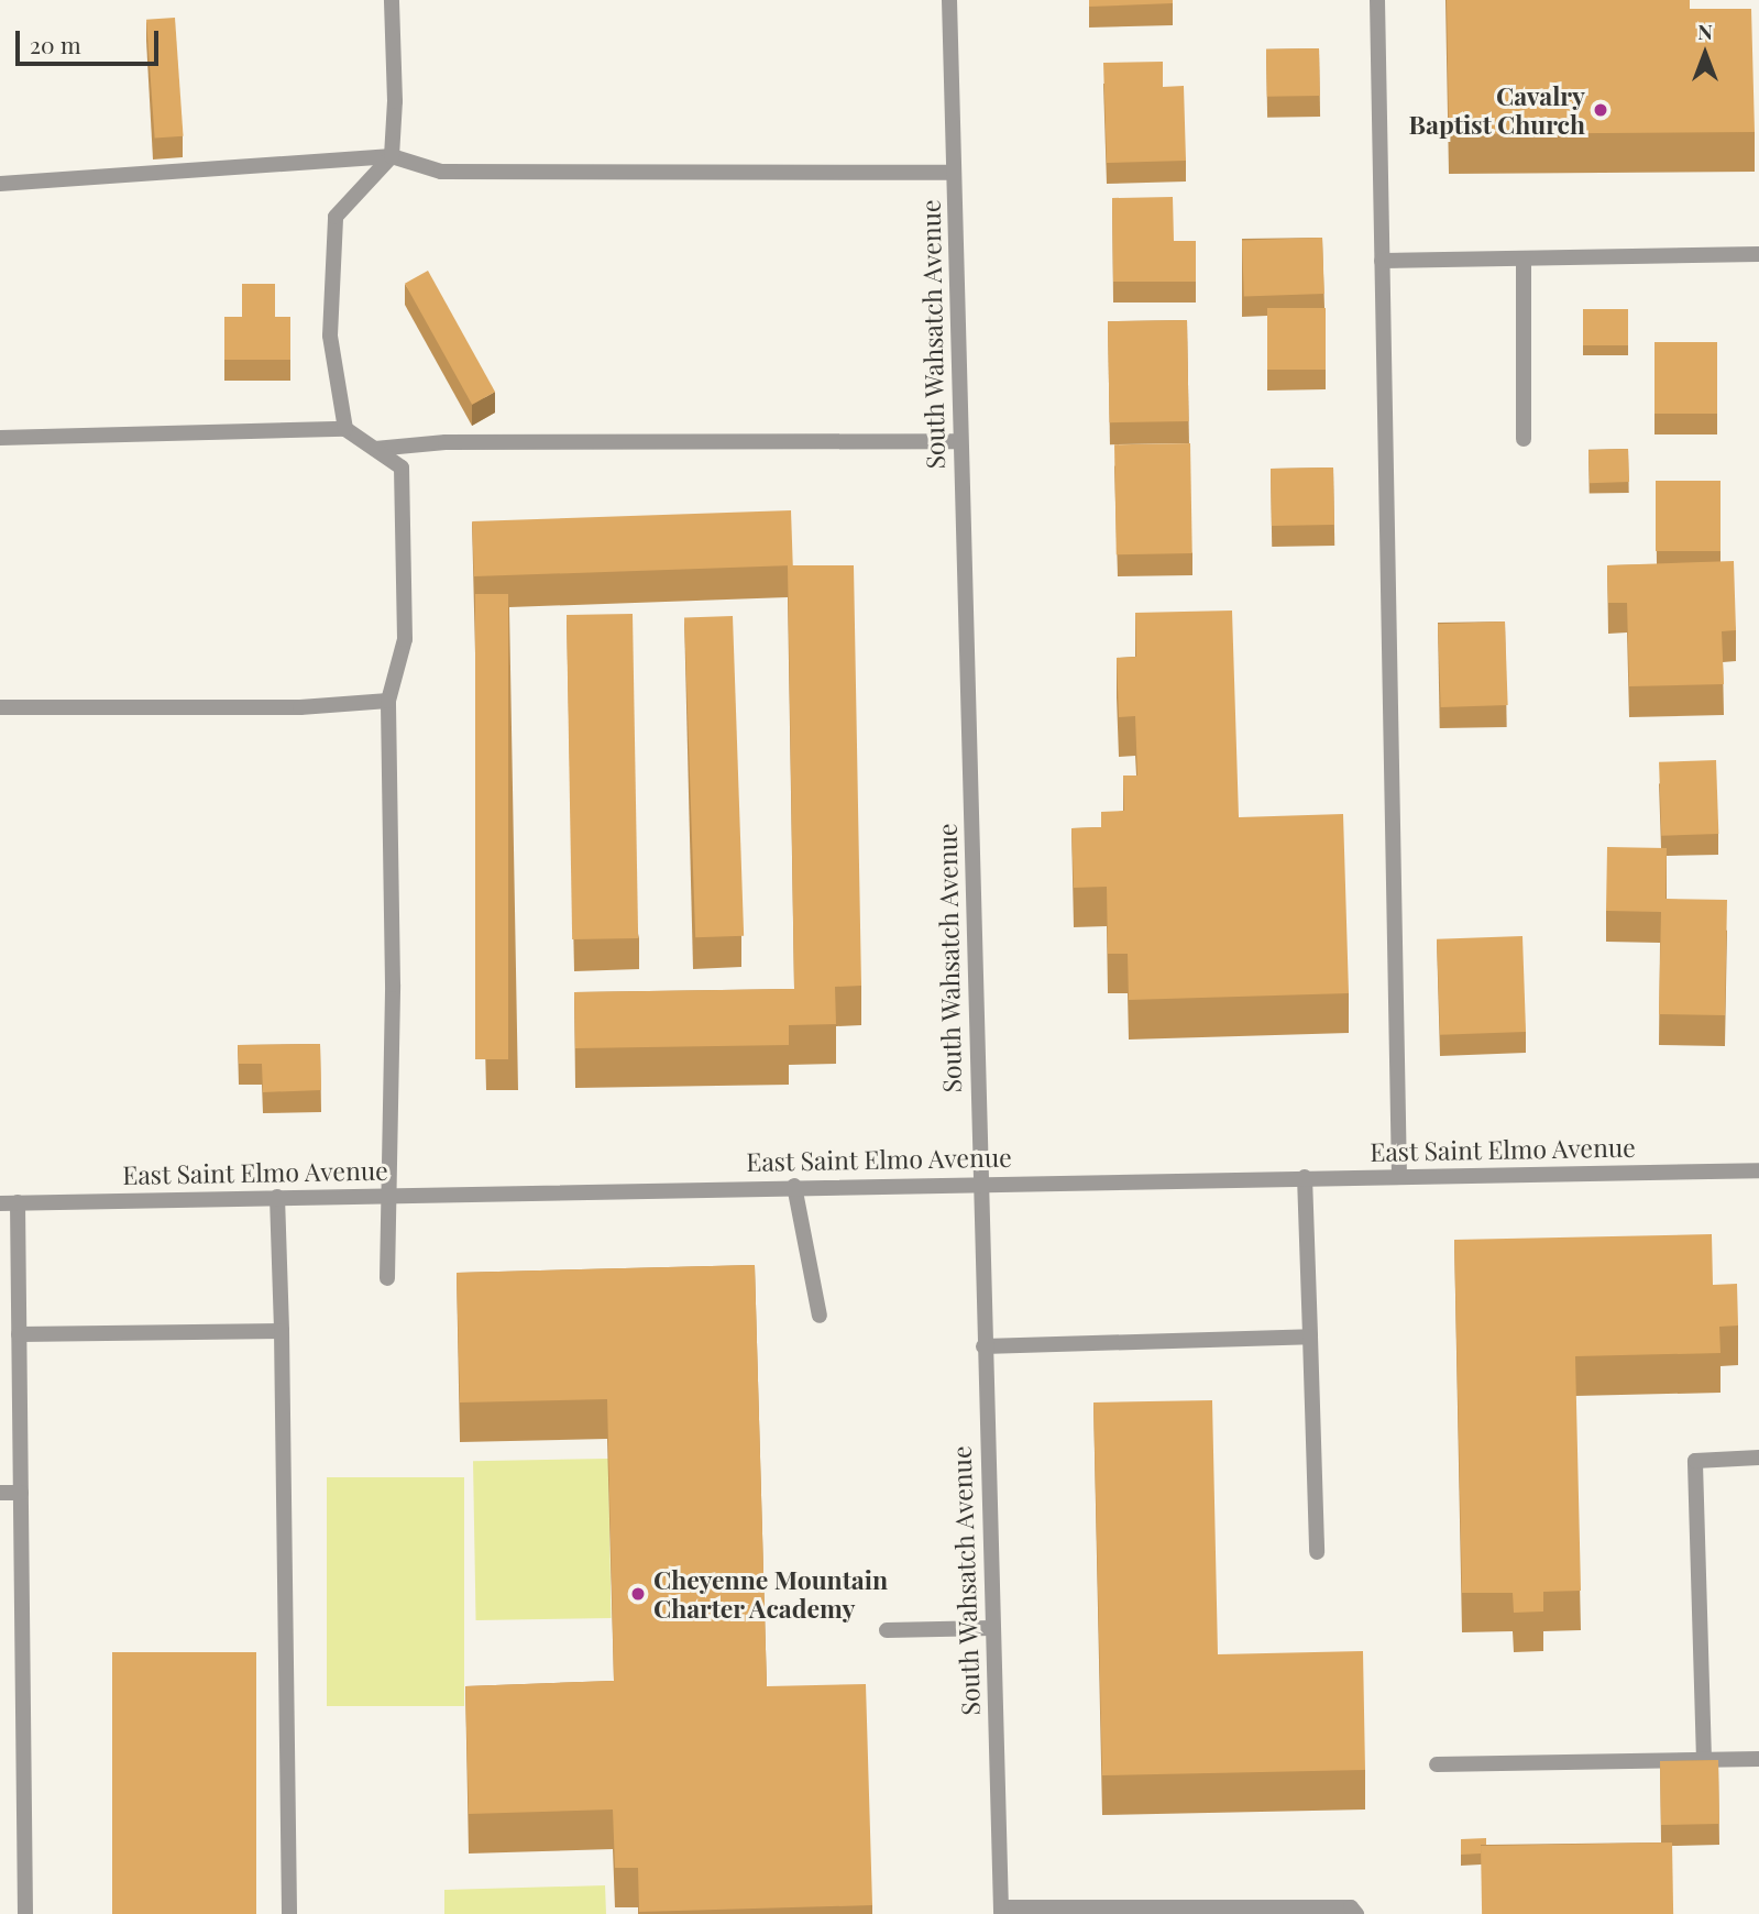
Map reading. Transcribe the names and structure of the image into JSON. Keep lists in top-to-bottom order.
{
  "streets": {
    "street": ["South Wahsatch Avenue", "East Saint Elmo Avenue"]
  },
  "crossings": [
    ["South Wahsatch Avenue", "East Saint Elmo Avenue"]
  ],
  "places": ["Cavalry Baptist Church", "Cheyenne Mountain Charter Academy"],
  "scale_bar": "20 m",
  "north": "top"
}
